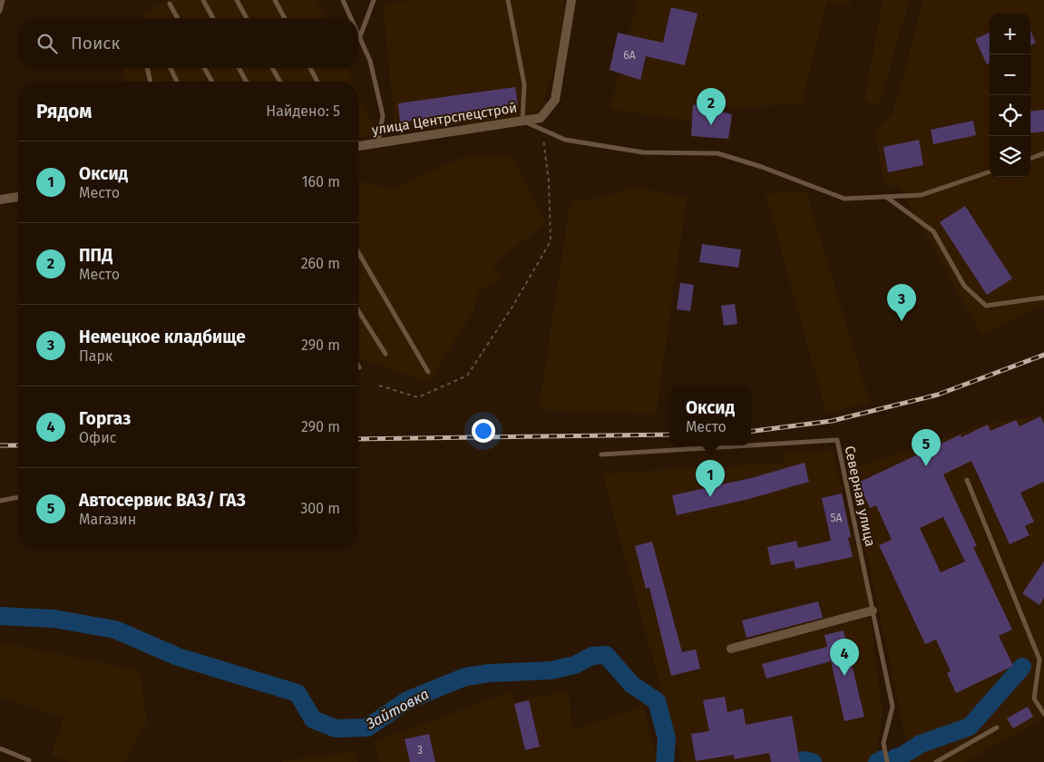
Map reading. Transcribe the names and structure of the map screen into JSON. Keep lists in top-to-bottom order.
{
  "streets": {
    "street": ["улица Центрспецстрой"],
    "lane": ["Северная улица"]
  },
  "water": ["Зайтовка"],
  "house_numbers": ["6А", "5А", "3"],
  "page": {
    "map_buttons": ["+", "−"],
    "search": "Поиск",
    "heading": ["Рядом", "Найдено: 5"],
    "pins": [
      "2",
      "3",
      "5",
      "1",
      "4"
    ],
    "list": [
      {
        "mark": "1",
        "name": "Оксид",
        "note": "Место",
        "value": "160 m"
      },
      {
        "mark": "2",
        "name": "ППД",
        "note": "Место",
        "value": "260 m"
      },
      {
        "mark": "3",
        "name": "Немецкое кладбище",
        "note": "Парк",
        "value": "290 m"
      },
      {
        "mark": "4",
        "name": "Горгаз",
        "note": "Офис",
        "value": "290 m"
      },
      {
        "mark": "5",
        "name": "Автосервис ВАЗ/ ГАЗ",
        "note": "Магазин",
        "value": "300 m"
      }
    ],
    "popup": ["Оксид", "Место"]
  }
}
